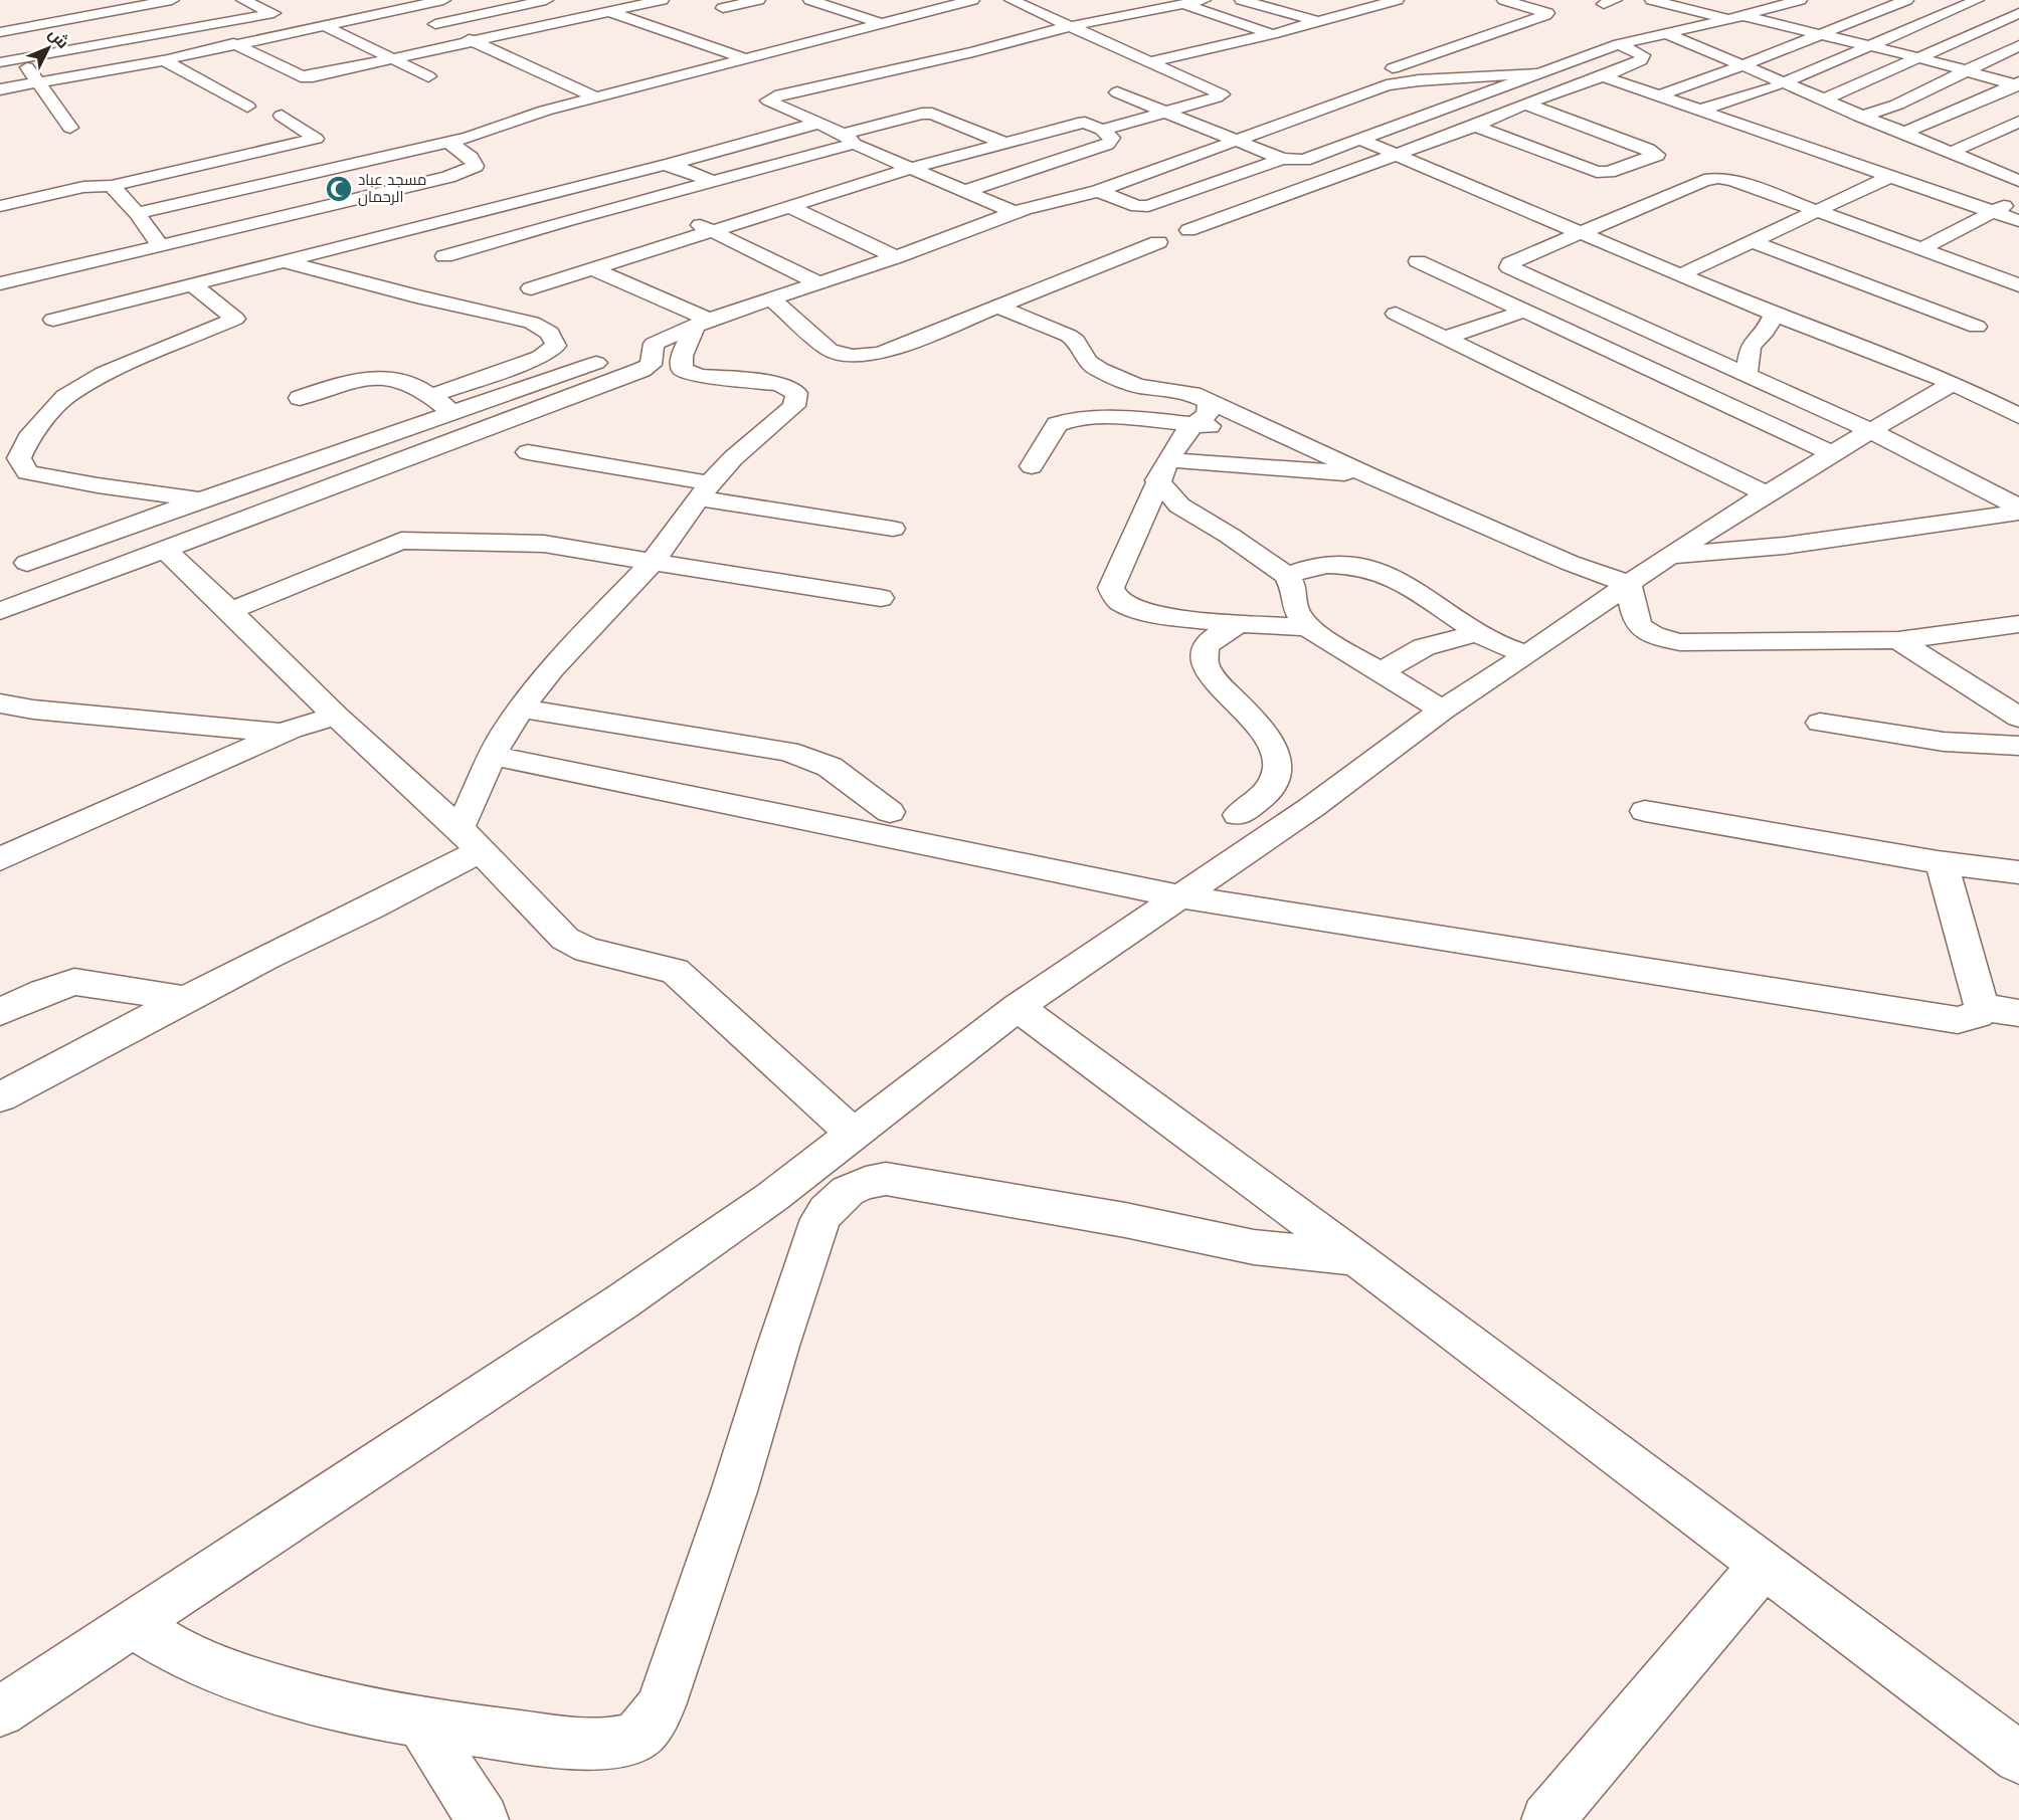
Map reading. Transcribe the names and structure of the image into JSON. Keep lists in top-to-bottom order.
{
  "places": {
    "mosque": ["مسجد عباد الرحمان"]
  },
  "north": "top right"
}
